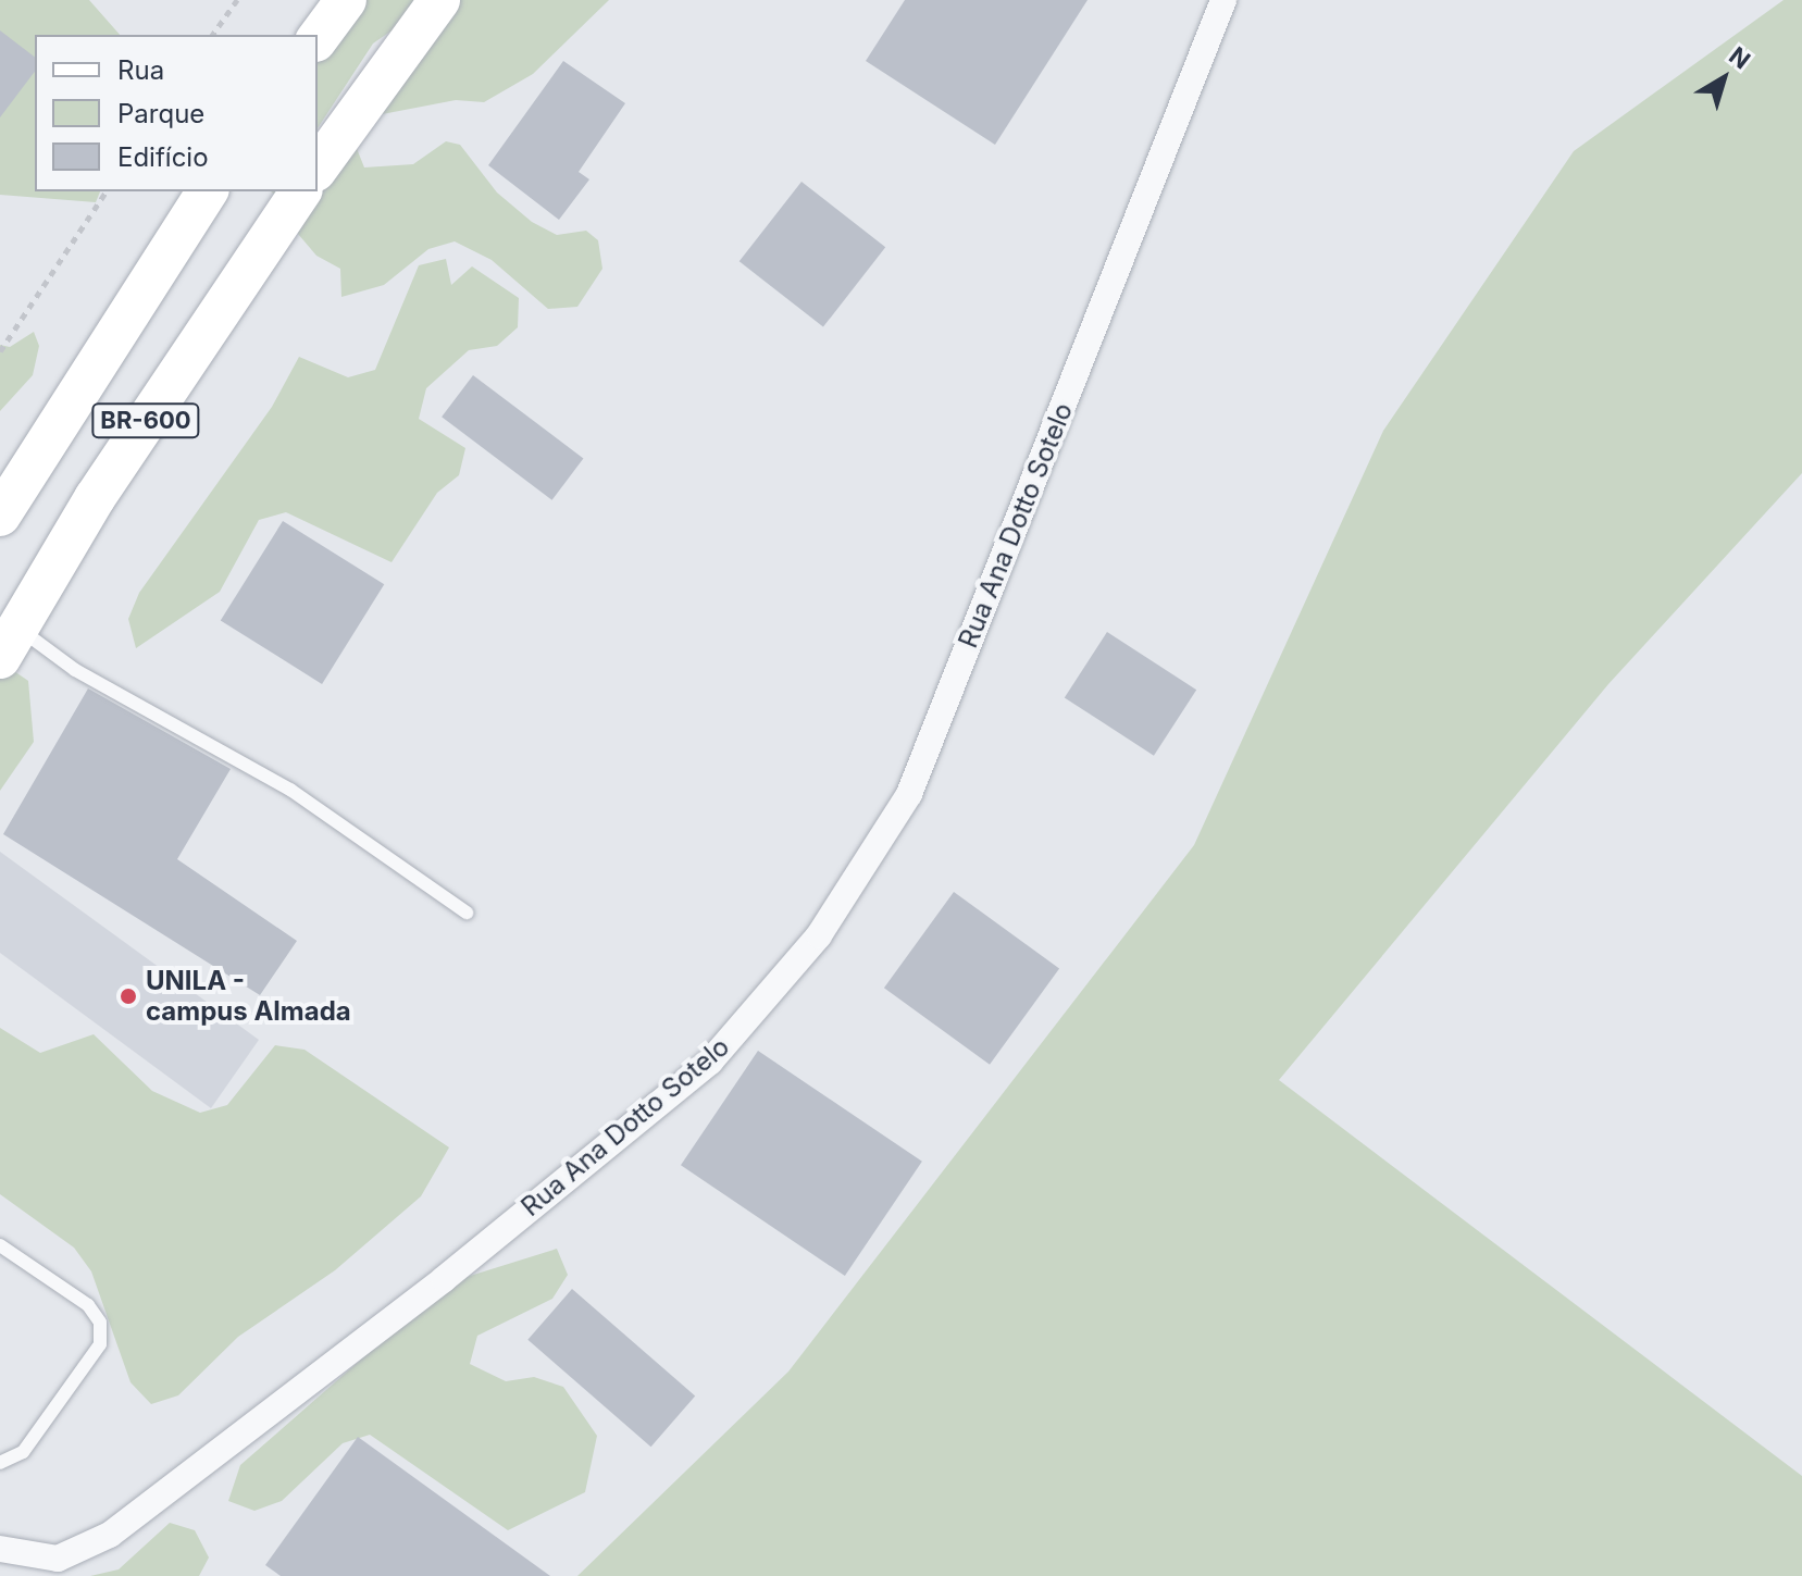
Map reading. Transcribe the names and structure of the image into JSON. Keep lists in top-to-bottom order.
{
  "streets": {
    "main road": ["BR-600"],
    "street": ["Rua Ana Dotto Sotelo"]
  },
  "places": ["UNILA - campus Almada"],
  "legend": ["Rua", "Parque", "Edifício"],
  "north": "top right"
}
